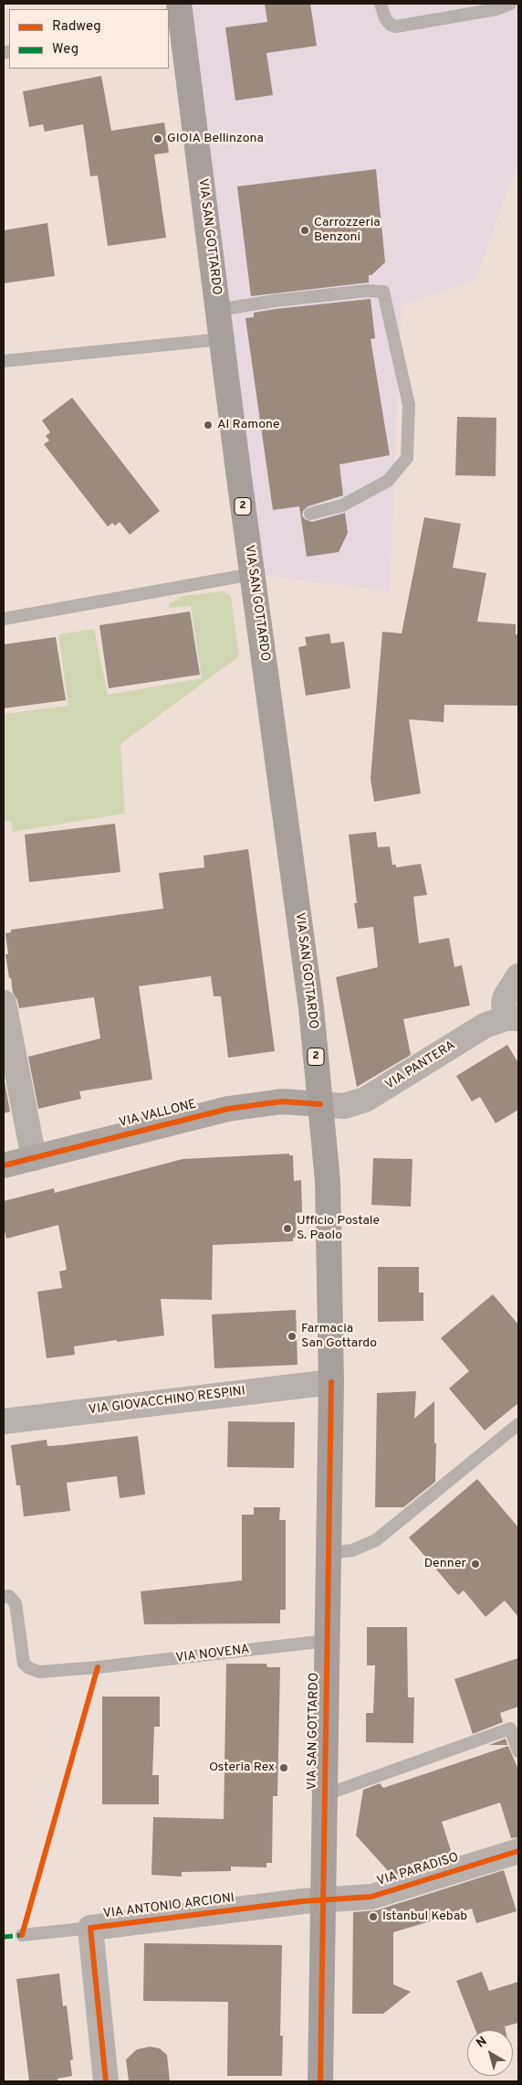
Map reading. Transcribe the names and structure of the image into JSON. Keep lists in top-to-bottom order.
{
  "streets": {
    "main road": ["VIA SAN GOTTARDO", "2"],
    "street": [
      "VIA PANTERA",
      "VIA VALLONE",
      "VIA GIOVACCHINO RESPINI",
      "VIA PARADISO",
      "VIA ANTONIO ARCIONI"
    ],
    "lane": ["VIA NOVENA"]
  },
  "crossings": [
    ["VIA SAN GOTTARDO", "VIA PANTERA"],
    ["VIA SAN GOTTARDO", "VIA VALLONE"],
    ["VIA SAN GOTTARDO", "VIA GIOVACCHINO RESPINI"],
    ["VIA SAN GOTTARDO", "VIA NOVENA"],
    ["VIA SAN GOTTARDO", "VIA PARADISO"],
    ["VIA SAN GOTTARDO", "VIA ANTONIO ARCIONI"],
    ["VIA PANTERA", "VIA VALLONE"],
    ["VIA PARADISO", "VIA ANTONIO ARCIONI"]
  ],
  "places": [
    "GIOIA Bellinzona",
    "Carrozzeria Benzoni",
    "Al Ramone",
    "Ufficio Postale S. Paolo",
    "Farmacia San Gottardo",
    "Denner",
    "Osteria Rex",
    "Istanbul Kebab"
  ],
  "legend": ["Radweg", "Weg"],
  "north": "top left"
}
